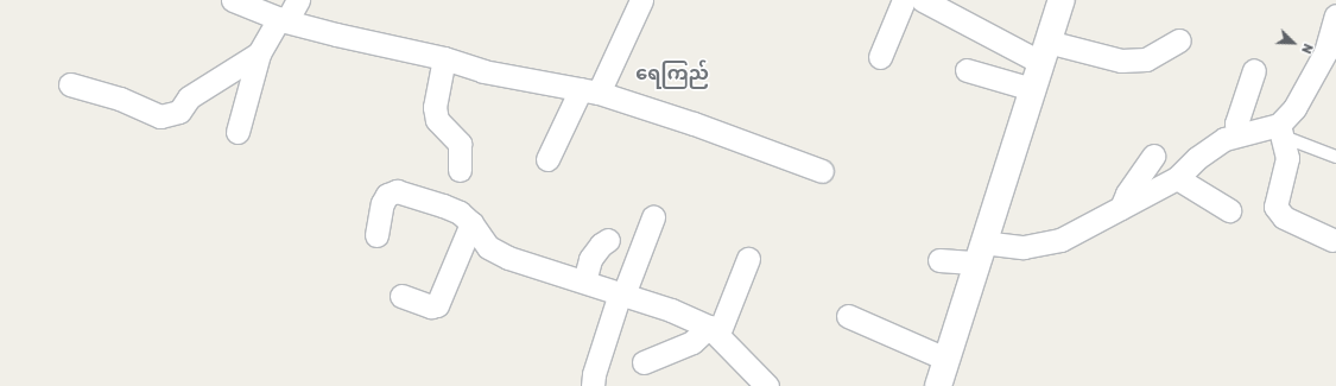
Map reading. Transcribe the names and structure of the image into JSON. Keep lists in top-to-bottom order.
{
  "districts": ["ရေကြည်"],
  "north": "bottom right"
}
